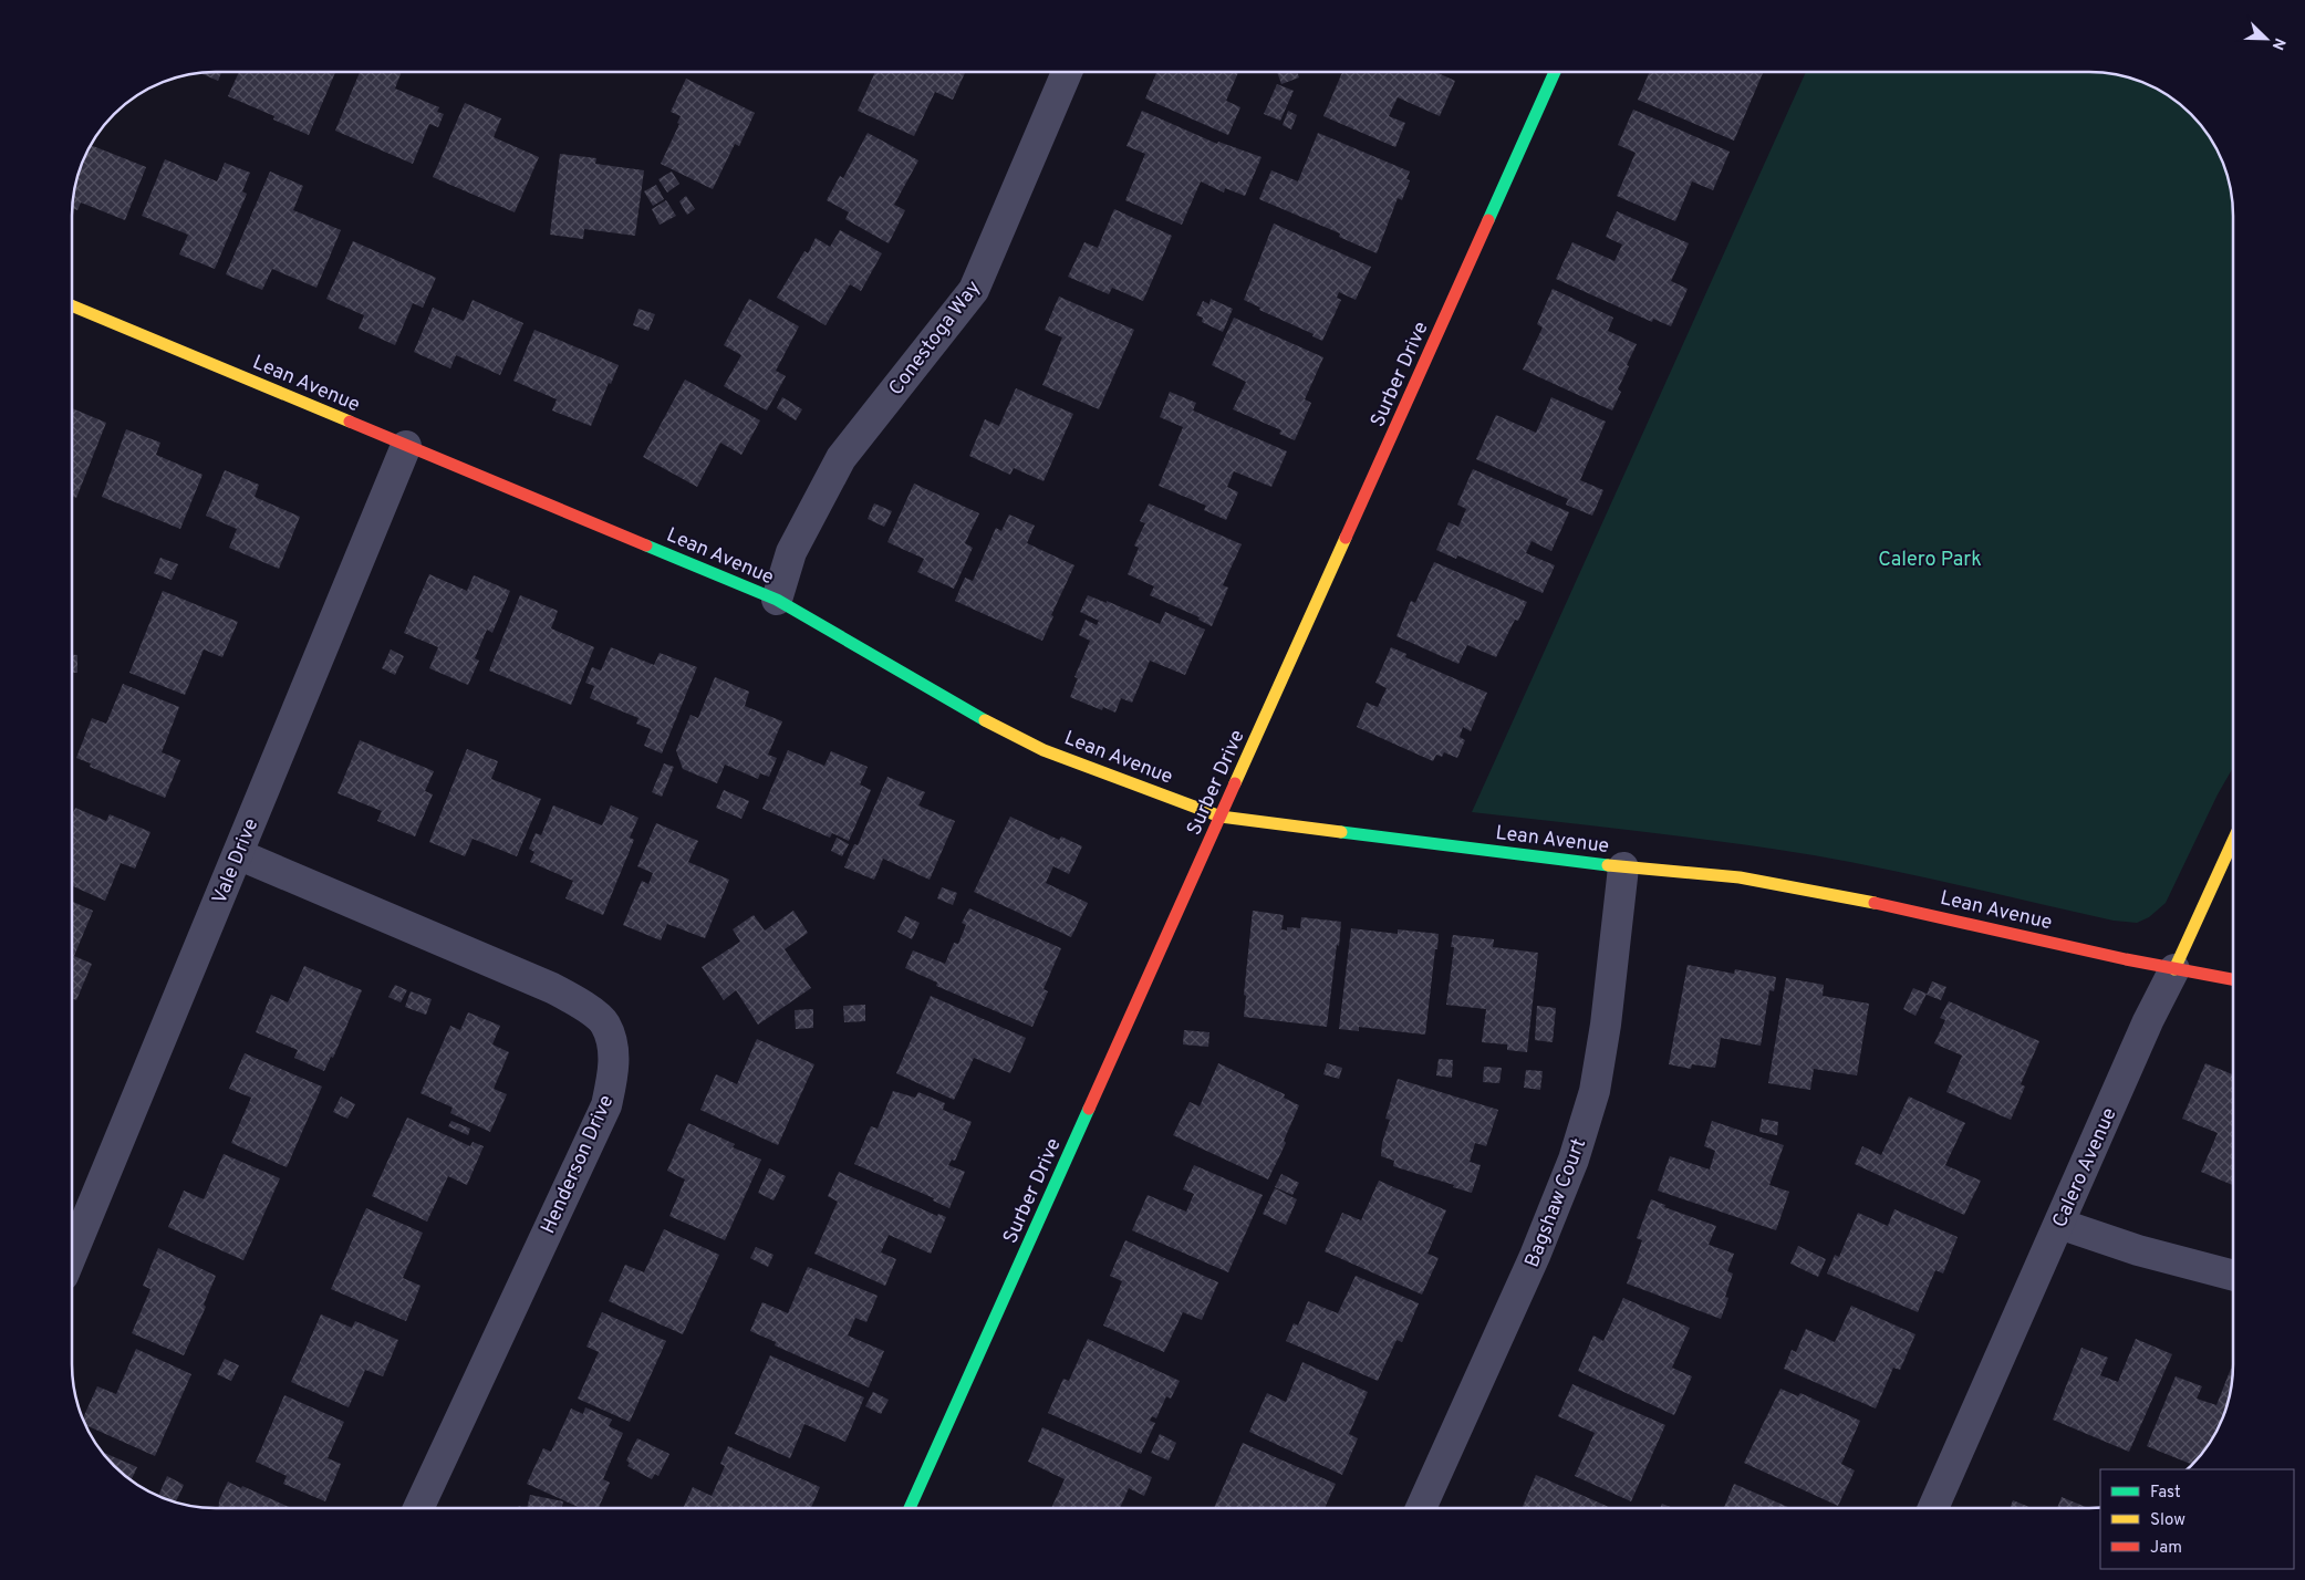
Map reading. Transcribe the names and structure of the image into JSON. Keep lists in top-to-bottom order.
{
  "streets": {
    "street": [
      "Conestoga Way",
      "Surber Drive",
      "Lean Avenue",
      "Vale Drive",
      "Henderson Drive",
      "Calero Avenue",
      "Bagshaw Court"
    ]
  },
  "crossings": [
    ["Conestoga Way", "Lean Avenue"],
    ["Surber Drive", "Lean Avenue"],
    ["Lean Avenue", "Vale Drive"],
    ["Lean Avenue", "Calero Avenue"],
    ["Lean Avenue", "Bagshaw Court"],
    ["Vale Drive", "Henderson Drive"]
  ],
  "parks": ["Calero Park"],
  "legend": ["Fast", "Slow", "Jam"],
  "north": "bottom right"
}
